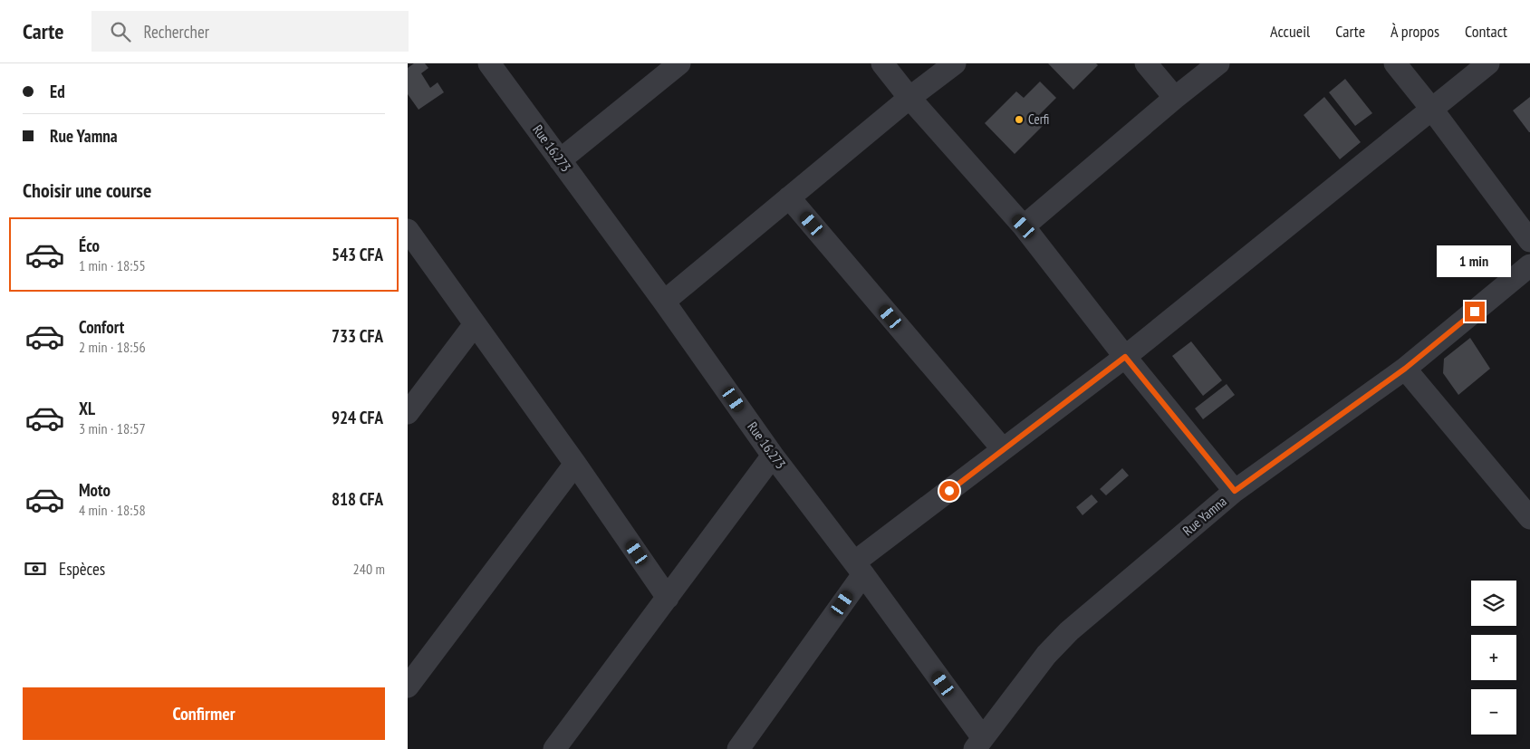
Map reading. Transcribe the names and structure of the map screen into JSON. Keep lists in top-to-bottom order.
{
  "streets": {
    "street": ["Rue 16.273", "Rue Yamna"]
  },
  "crossings": [
    ["Rue 16.273", "Rue Yamna"]
  ],
  "places": ["Cerfi"],
  "page": {
    "header": "Carte",
    "search": "Rechercher",
    "nav": [
      "Accueil",
      "Carte",
      "À propos",
      "Contact"
    ],
    "banner": ["Ed", "Rue Yamna"],
    "heading": "Choisir une course",
    "list": [
      {
        "name": "Éco",
        "note": "1 min · 18:55",
        "value": "543 CFA"
      },
      {
        "name": "Confort",
        "note": "2 min · 18:56",
        "value": "733 CFA"
      },
      {
        "name": "XL",
        "note": "3 min · 18:57",
        "value": "924 CFA"
      },
      {
        "name": "Moto",
        "note": "4 min · 18:58",
        "value": "818 CFA"
      }
    ],
    "bubble": "1 min",
    "pay": ["Espèces", "240 m"],
    "map_buttons": ["+", "−"],
    "buttons": "Confirmer"
  }
}
